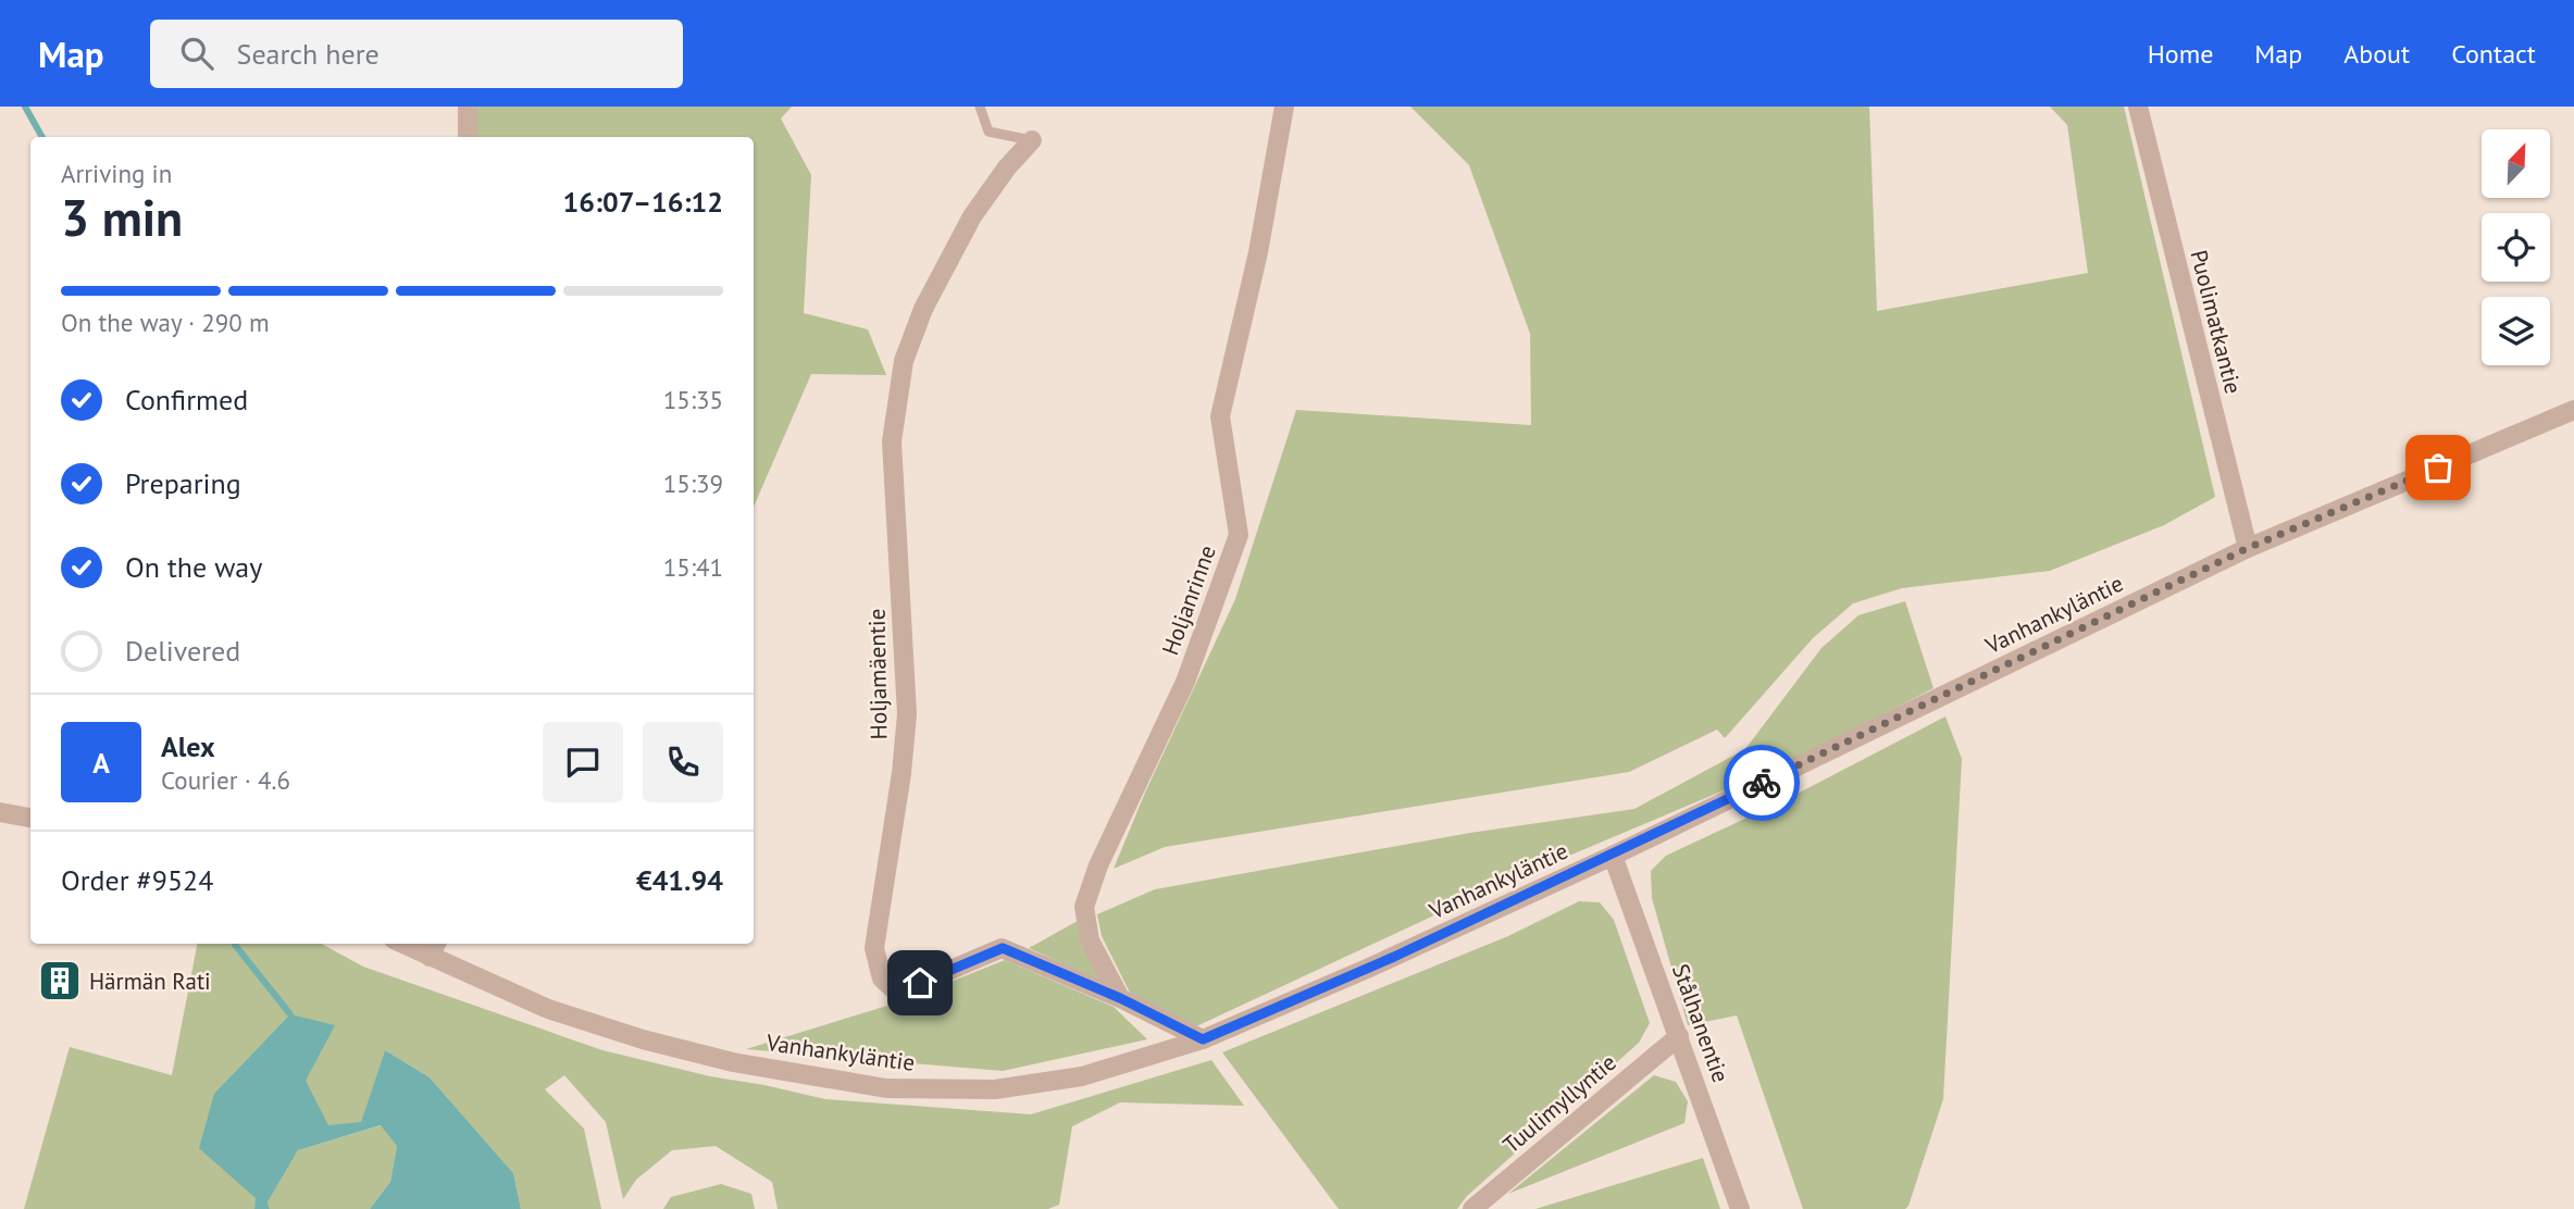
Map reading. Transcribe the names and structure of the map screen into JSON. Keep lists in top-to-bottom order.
{
  "streets": {
    "street": [
      "Puolimatkantie",
      "Holjanrinne",
      "Vanhankyläntie",
      "Holjamäentie",
      "Stålhanentie",
      "Tuulimyllyntie"
    ]
  },
  "crossings": [
    ["Puolimatkantie", "Vanhankyläntie"],
    ["Holjanrinne", "Holjamäentie"],
    ["Vanhankyläntie", "Holjamäentie"],
    ["Vanhankyläntie", "Stålhanentie"],
    ["Stålhanentie", "Tuulimyllyntie"]
  ],
  "places": {
    "building": ["Härmän Rati"]
  },
  "north": "top right",
  "page": {
    "header": "Map",
    "search": "Search here",
    "nav": [
      "Home",
      "Map",
      "About",
      "Contact"
    ],
    "heading": ["3 min", "Arriving in", "16:07–16:12"],
    "panel": [
      "Alex",
      "Courier · 4.6",
      "Order #9524",
      "€41.94"
    ],
    "bar": "On the way · 290 m",
    "list": [
      ["Confirmed", "15:35"],
      ["Preparing", "15:39"],
      ["On the way", "15:41"],
      "Delivered"
    ],
    "round": "A"
  }
}
